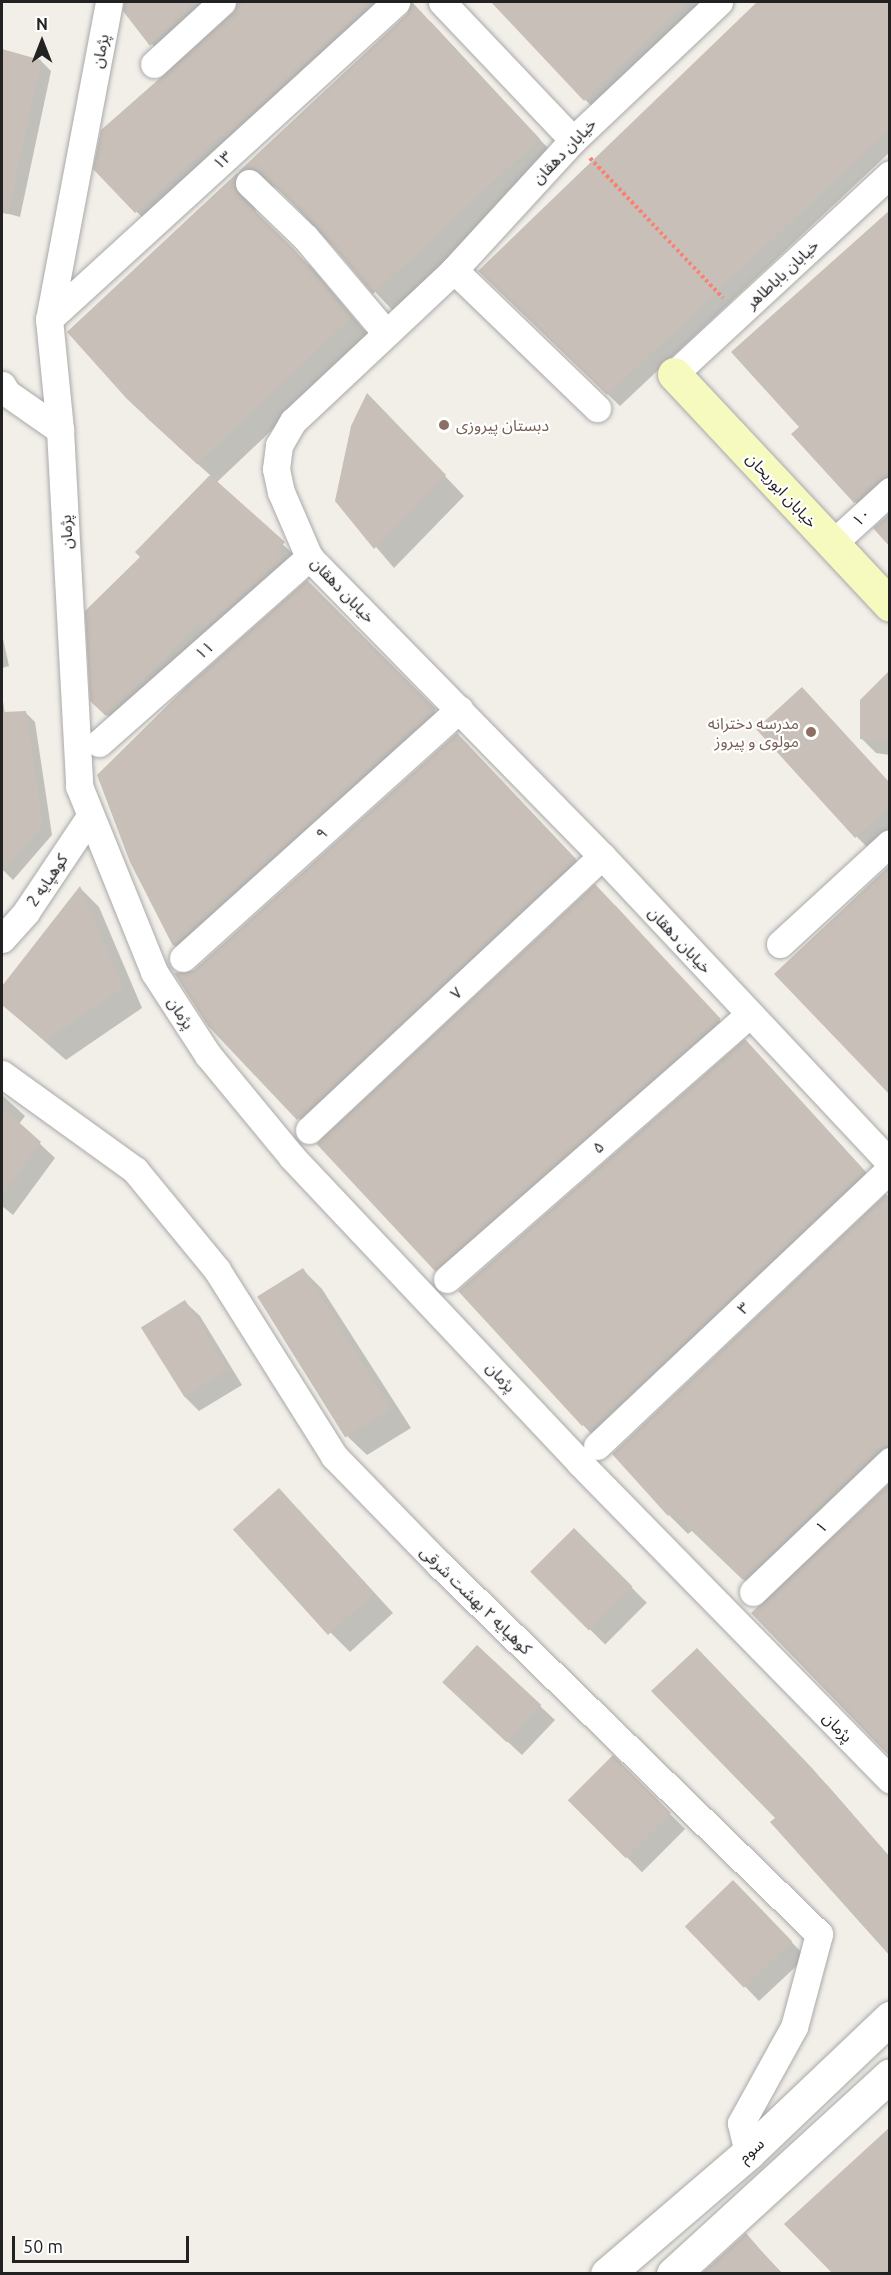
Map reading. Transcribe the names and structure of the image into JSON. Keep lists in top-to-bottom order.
{
  "streets": {
    "main road": ["خیابان ابوریحان"],
    "street": [
      "پژمان",
      "خیابان دهقان",
      "۱۳",
      "خیابان باباطاهر",
      "۱۰",
      "۱۱",
      "۹",
      "کوهپایه 2",
      "۷",
      "۵",
      "۳",
      "۱",
      "کوهپایه ۲ بهشت شرقی",
      "سوم"
    ]
  },
  "crossings": [
    ["پژمان", "۱۳"],
    ["پژمان", "کوهپایه 2"],
    ["خیابان دهقان", "۱۱"],
    ["خیابان دهقان", "۹"],
    ["خیابان دهقان", "۷"],
    ["خیابان دهقان", "۵"],
    ["خیابان باباطاهر", "خیابان ابوریحان"],
    ["خیابان ابوریحان", "۱۰"],
    ["کوهپایه ۲ بهشت شرقی", "سوم"]
  ],
  "places": ["دبستان پیروزی", "مدرسه دخترانه مولوی و پیروز"],
  "scale_bar": "50 m",
  "north": "top"
}
